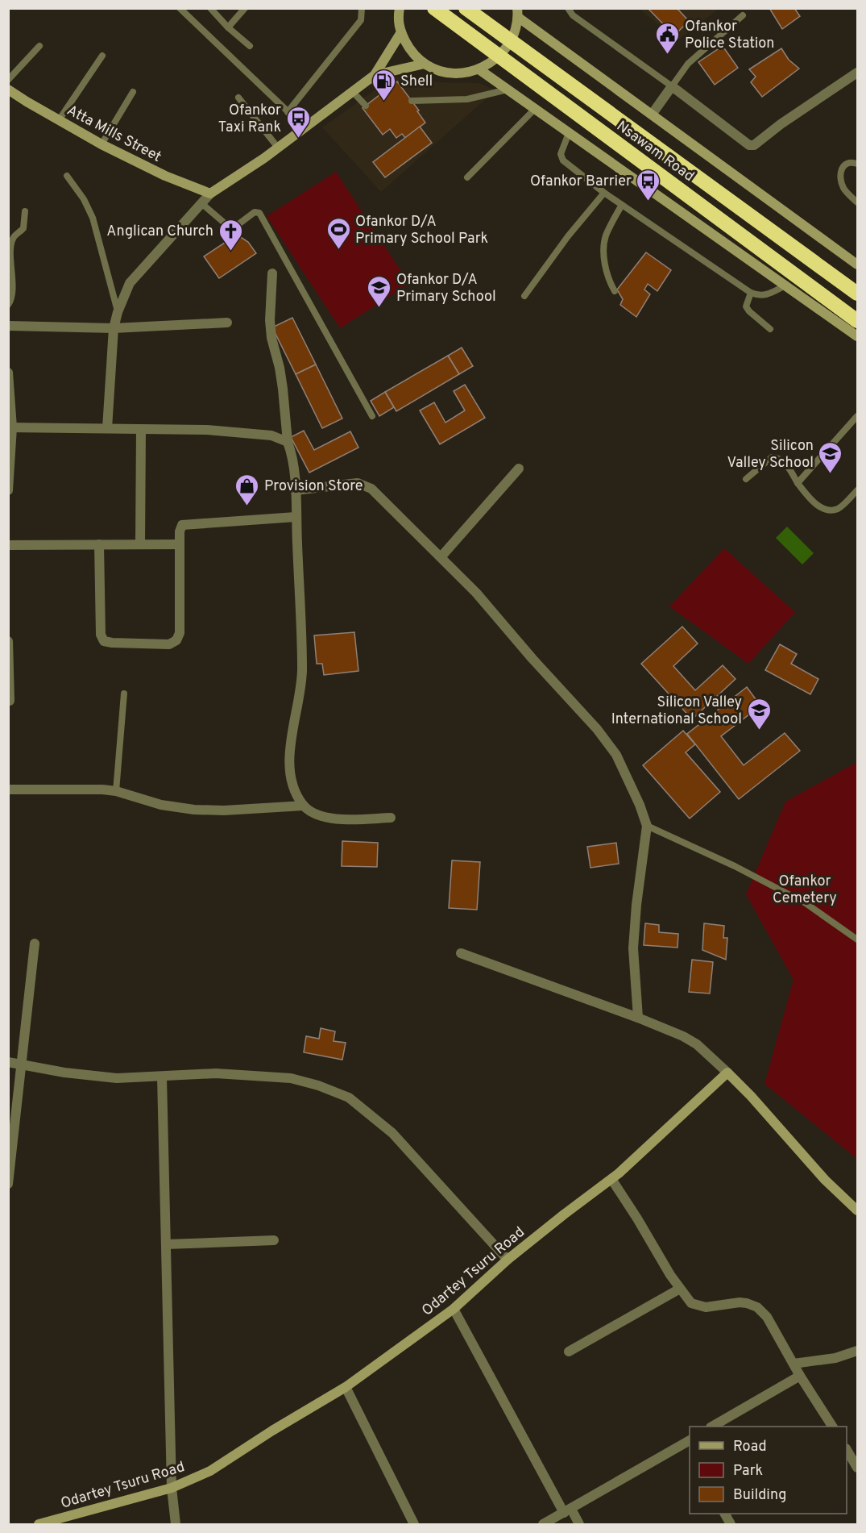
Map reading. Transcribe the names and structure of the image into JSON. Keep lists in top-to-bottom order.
{
  "streets": {
    "highway": ["Nsawam Road"],
    "main road": ["Atta Mills Street", "Odartey Tsuru Road"]
  },
  "parks": ["Ofankor Cemetery"],
  "places": {
    "public building": ["Ofankor Police Station"],
    "fuel station": ["Shell"],
    "bus stop": ["Ofankor Taxi Rank", "Ofankor Barrier"],
    "sports": ["Ofankor D/A Primary School Park"],
    "church": ["Anglican Church"],
    "school or university": ["Ofankor D/A Primary School", "Silicon Valley School", "Silicon Valley International School"],
    "shop": ["Provision Store"]
  },
  "legend": ["Road", "Park", "Building"]
}
